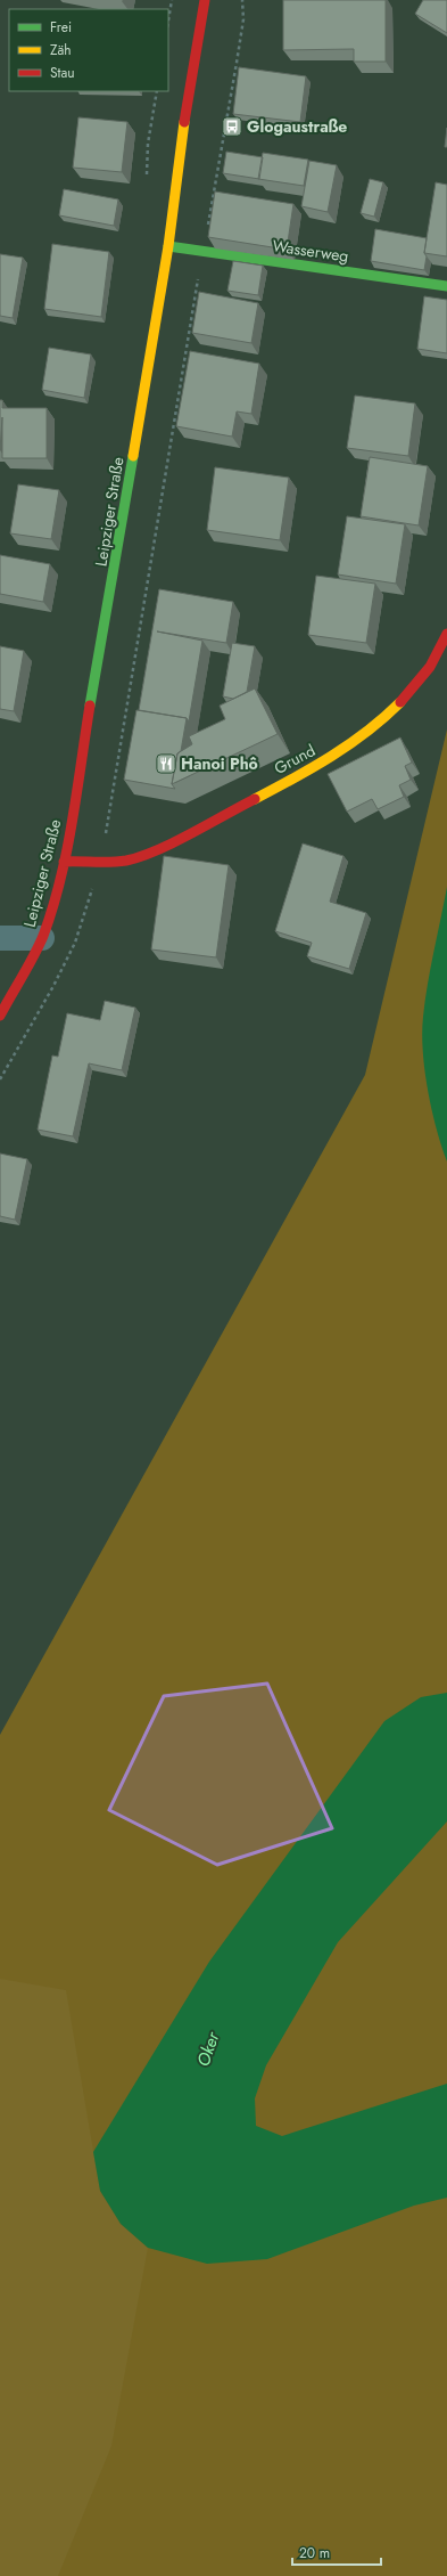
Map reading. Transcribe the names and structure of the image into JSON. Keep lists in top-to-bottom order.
{
  "streets": {
    "street": ["Wasserweg", "Leipziger Straße", "Grund"]
  },
  "crossings": [
    ["Wasserweg", "Leipziger Straße"],
    ["Leipziger Straße", "Grund"]
  ],
  "water": ["Oker"],
  "places": {
    "bus stop": ["Glogaustraße"],
    "restaurant": ["Hanoi Phô"]
  },
  "legend": ["Frei", "Zäh", "Stau"],
  "scale_bar": "20 m"
}
